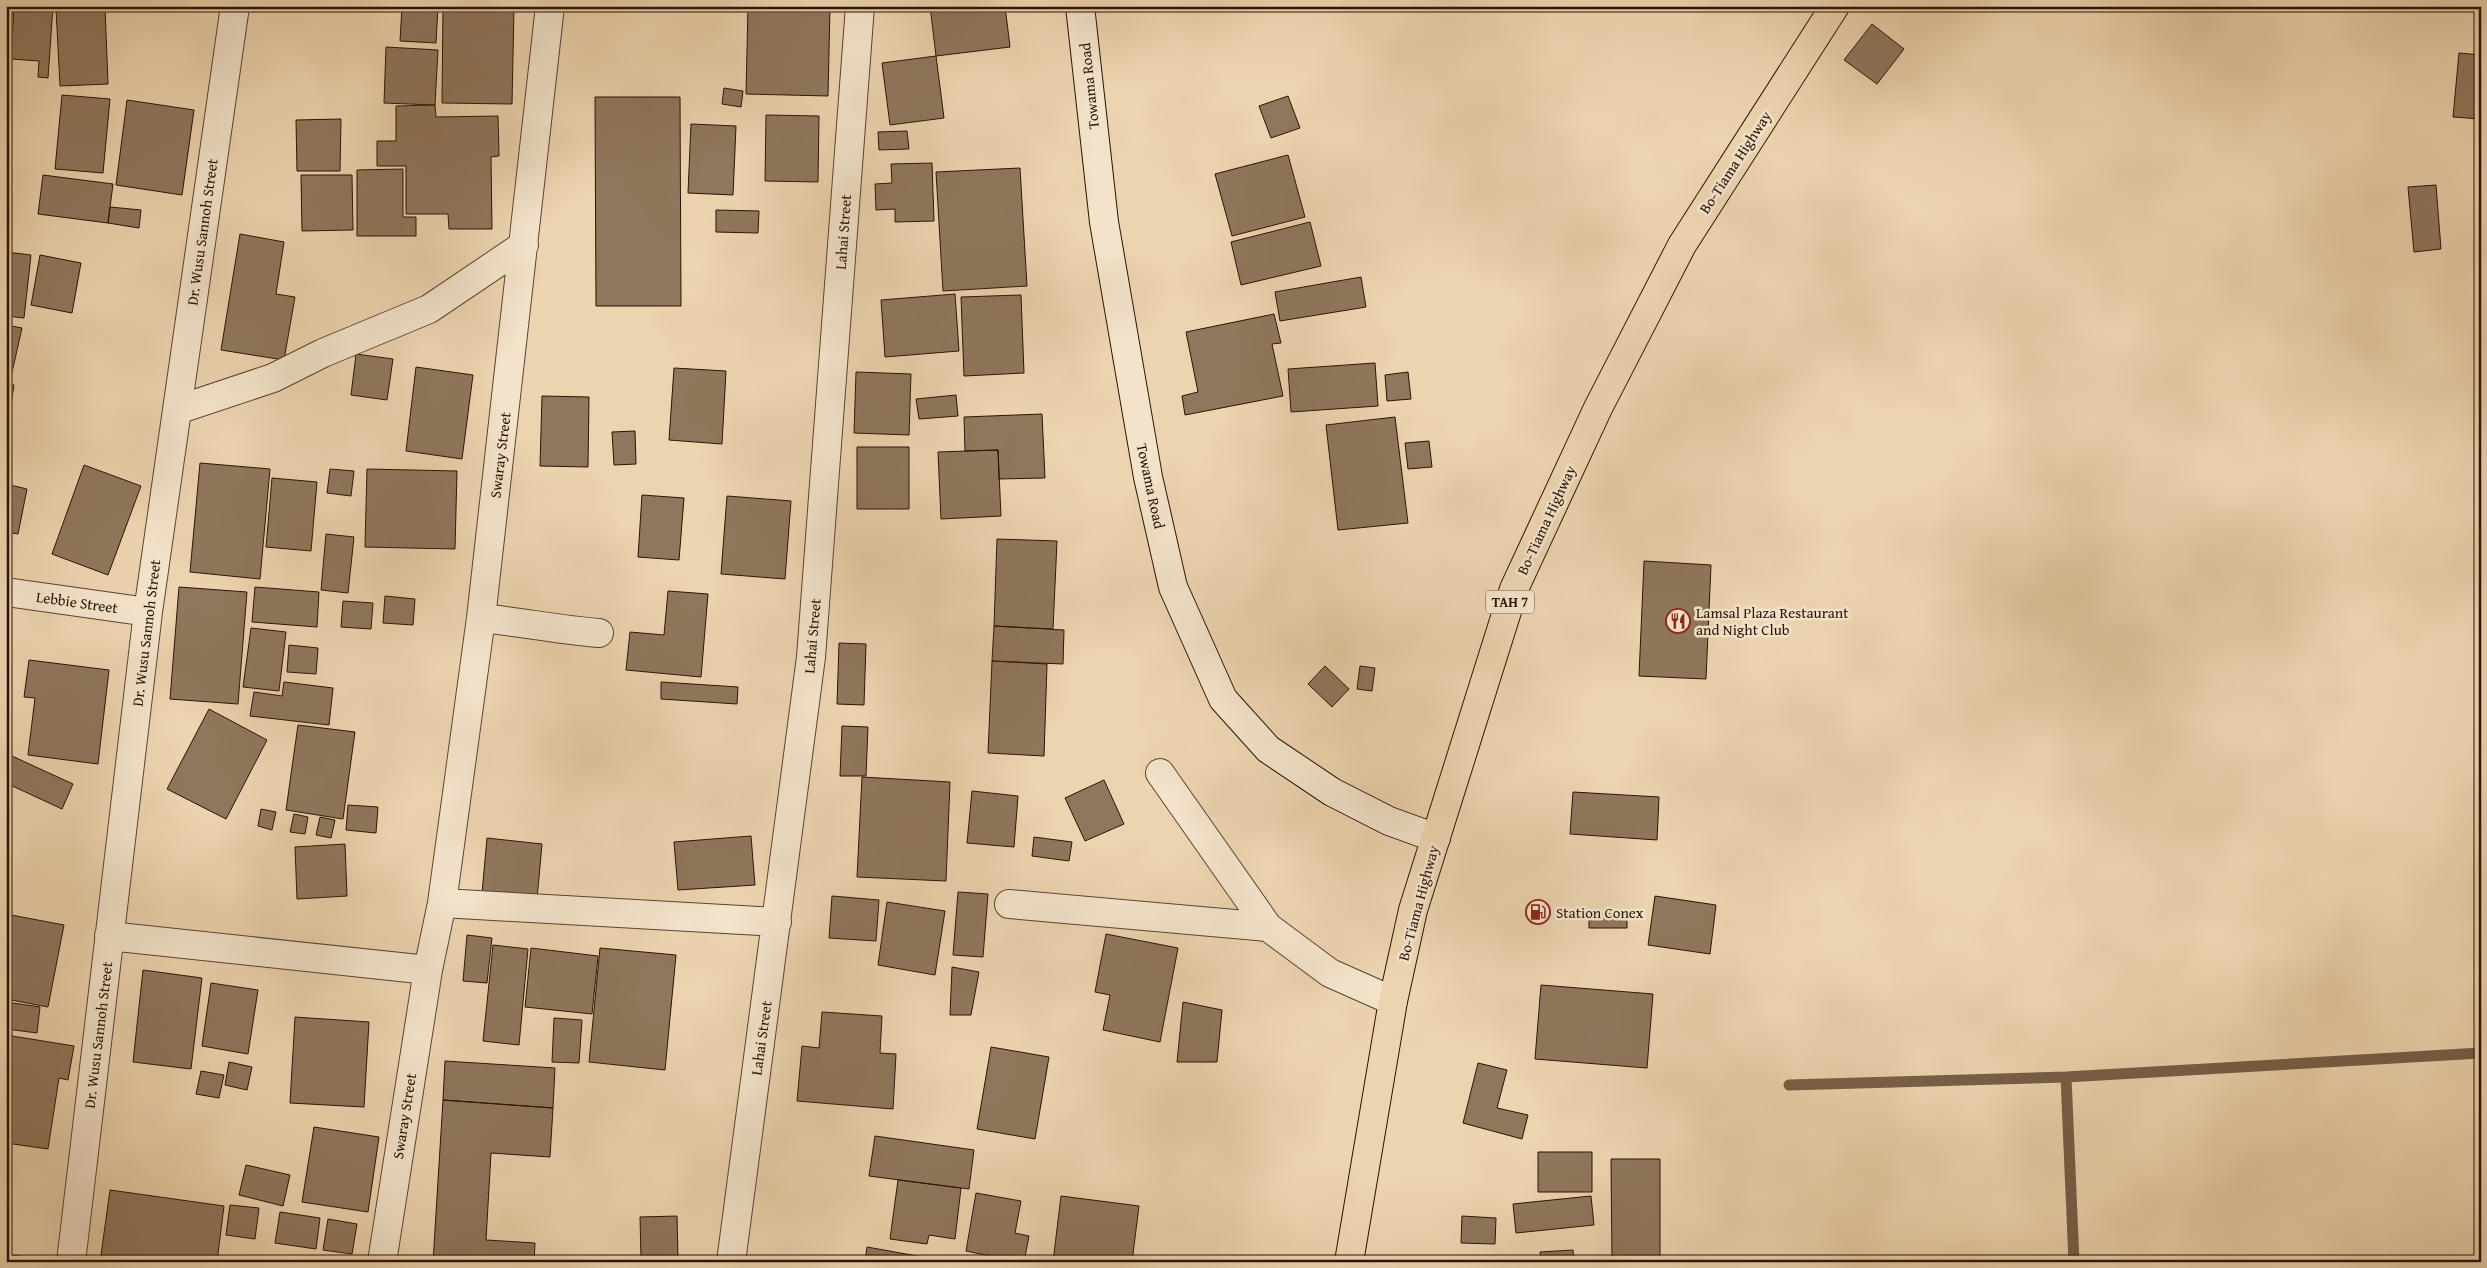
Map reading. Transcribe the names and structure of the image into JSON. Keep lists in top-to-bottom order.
{
  "streets": {
    "highway": ["Bo-Tiama Highway", "TAH 7"],
    "street": [
      "Towama Road",
      "Dr. Wusu Sannoh Street",
      "Lahai Street",
      "Swaray Street",
      "Lebbie Street"
    ]
  },
  "crossings": [
    ["Towama Road", "Bo-Tiama Highway"],
    ["Dr. Wusu Sannoh Street", "Lebbie Street"]
  ],
  "places": {
    "restaurant": ["Lamsal Plaza Restaurant and Night Club"],
    "fuel station": ["Station Conex"]
  }
}
